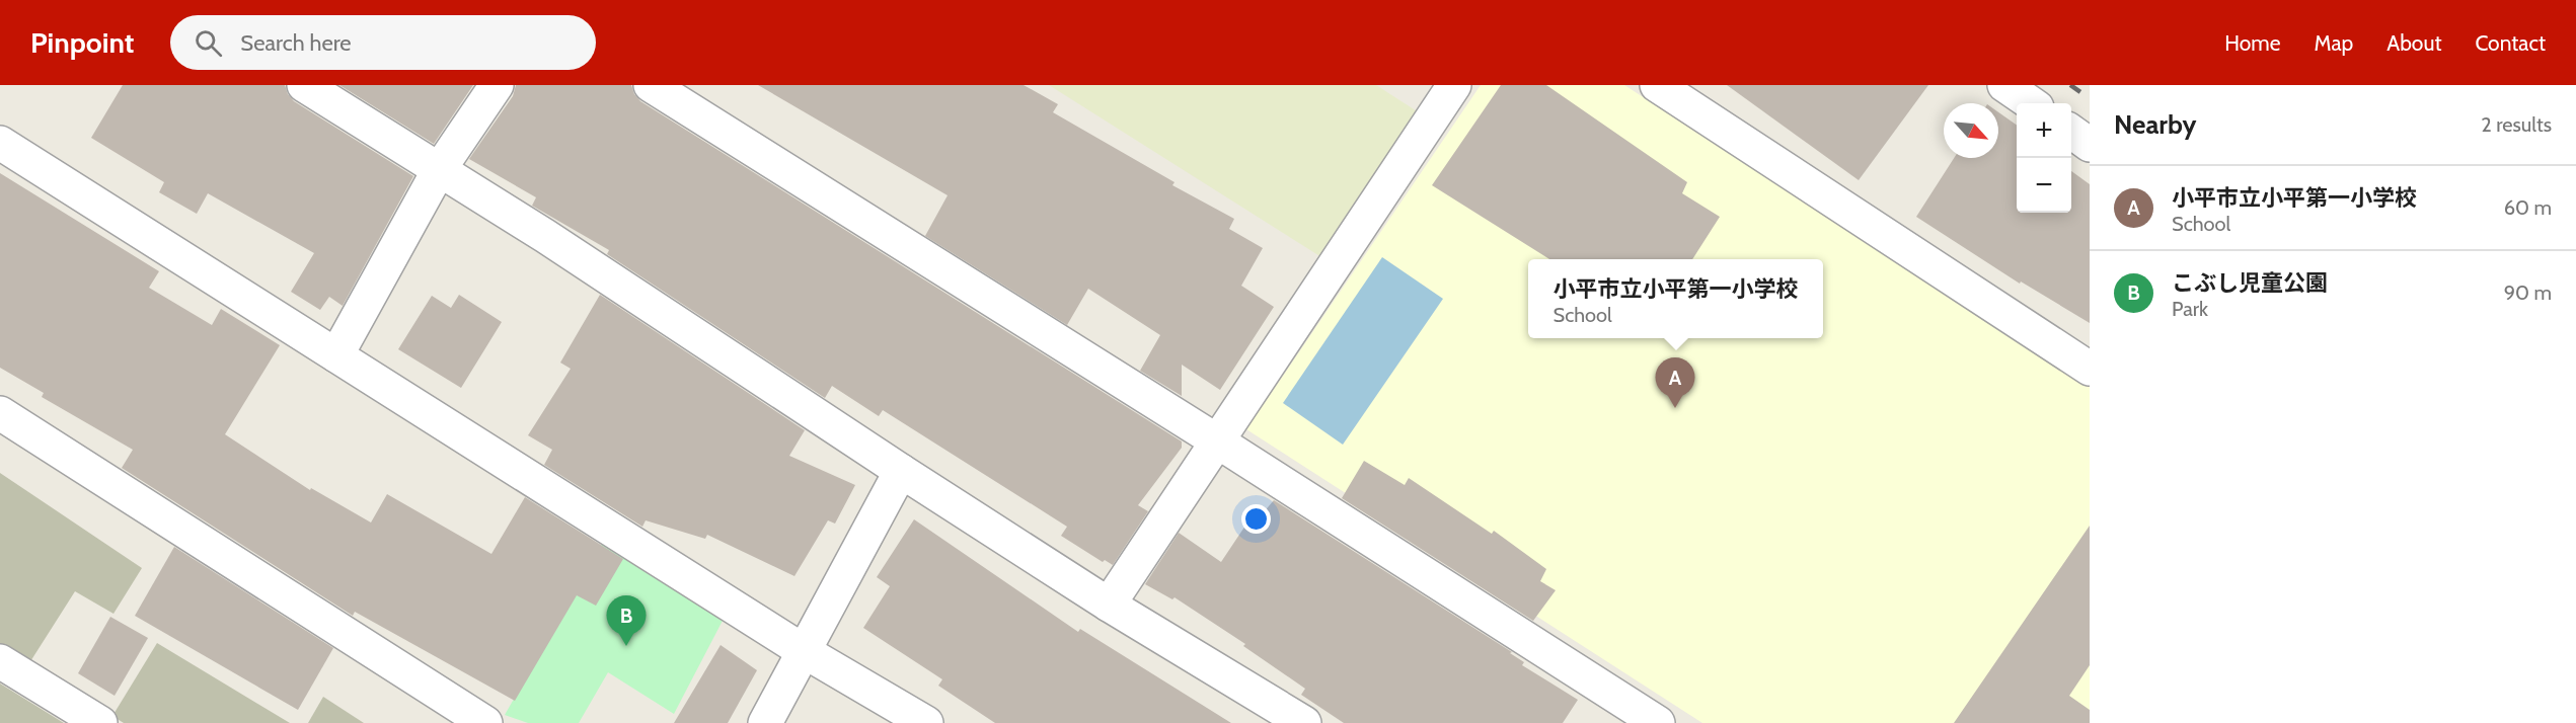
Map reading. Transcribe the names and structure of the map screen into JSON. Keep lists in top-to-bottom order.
{
  "north": "bottom right",
  "page": {
    "header": "Pinpoint",
    "search": "Search here",
    "nav": [
      "Home",
      "Map",
      "About",
      "Contact"
    ],
    "heading": ["Nearby", "2 results"],
    "map_buttons": ["+", "−"],
    "list": [
      {
        "mark": "A",
        "name": "小平市立小平第一小学校",
        "note": "School",
        "value": "60 m"
      },
      {
        "mark": "B",
        "name": "こぶし児童公園",
        "note": "Park",
        "value": "90 m"
      }
    ],
    "popup": ["小平市立小平第一小学校", "School"],
    "pins": ["A", "B"]
  }
}
